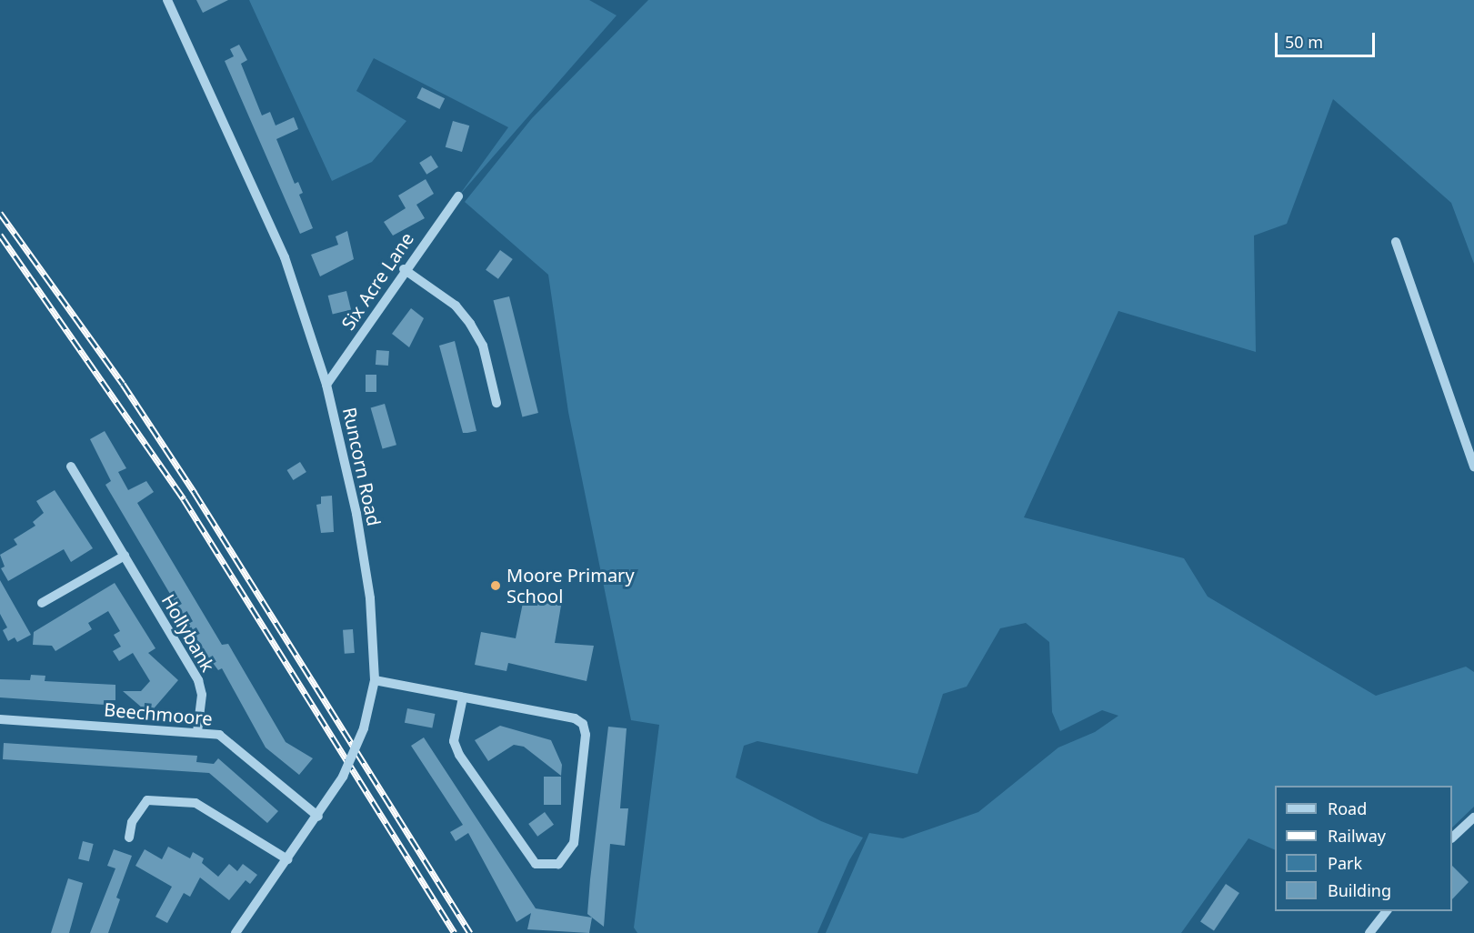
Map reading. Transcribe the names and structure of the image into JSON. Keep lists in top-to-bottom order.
{
  "streets": {
    "street": [
      "Six Acre Lane",
      "Runcorn Road",
      "Hollybank",
      "Beechmoore"
    ]
  },
  "crossings": [
    ["Six Acre Lane", "Runcorn Road"],
    ["Runcorn Road", "Beechmoore"],
    ["Hollybank", "Beechmoore"]
  ],
  "places": ["Moore Primary School"],
  "legend": [
    "Road",
    "Railway",
    "Park",
    "Building"
  ],
  "scale_bar": "50 m"
}
